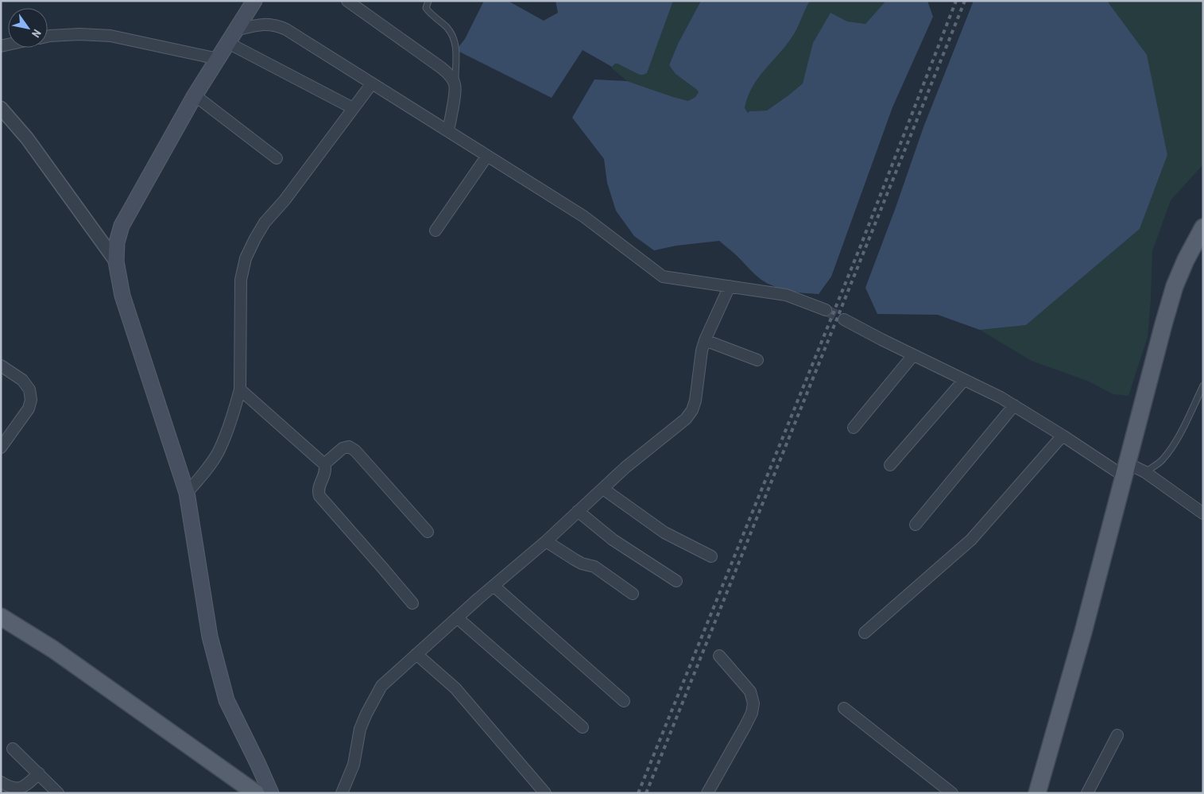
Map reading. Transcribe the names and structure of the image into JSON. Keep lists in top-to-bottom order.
{
  "north": "bottom right"
}
